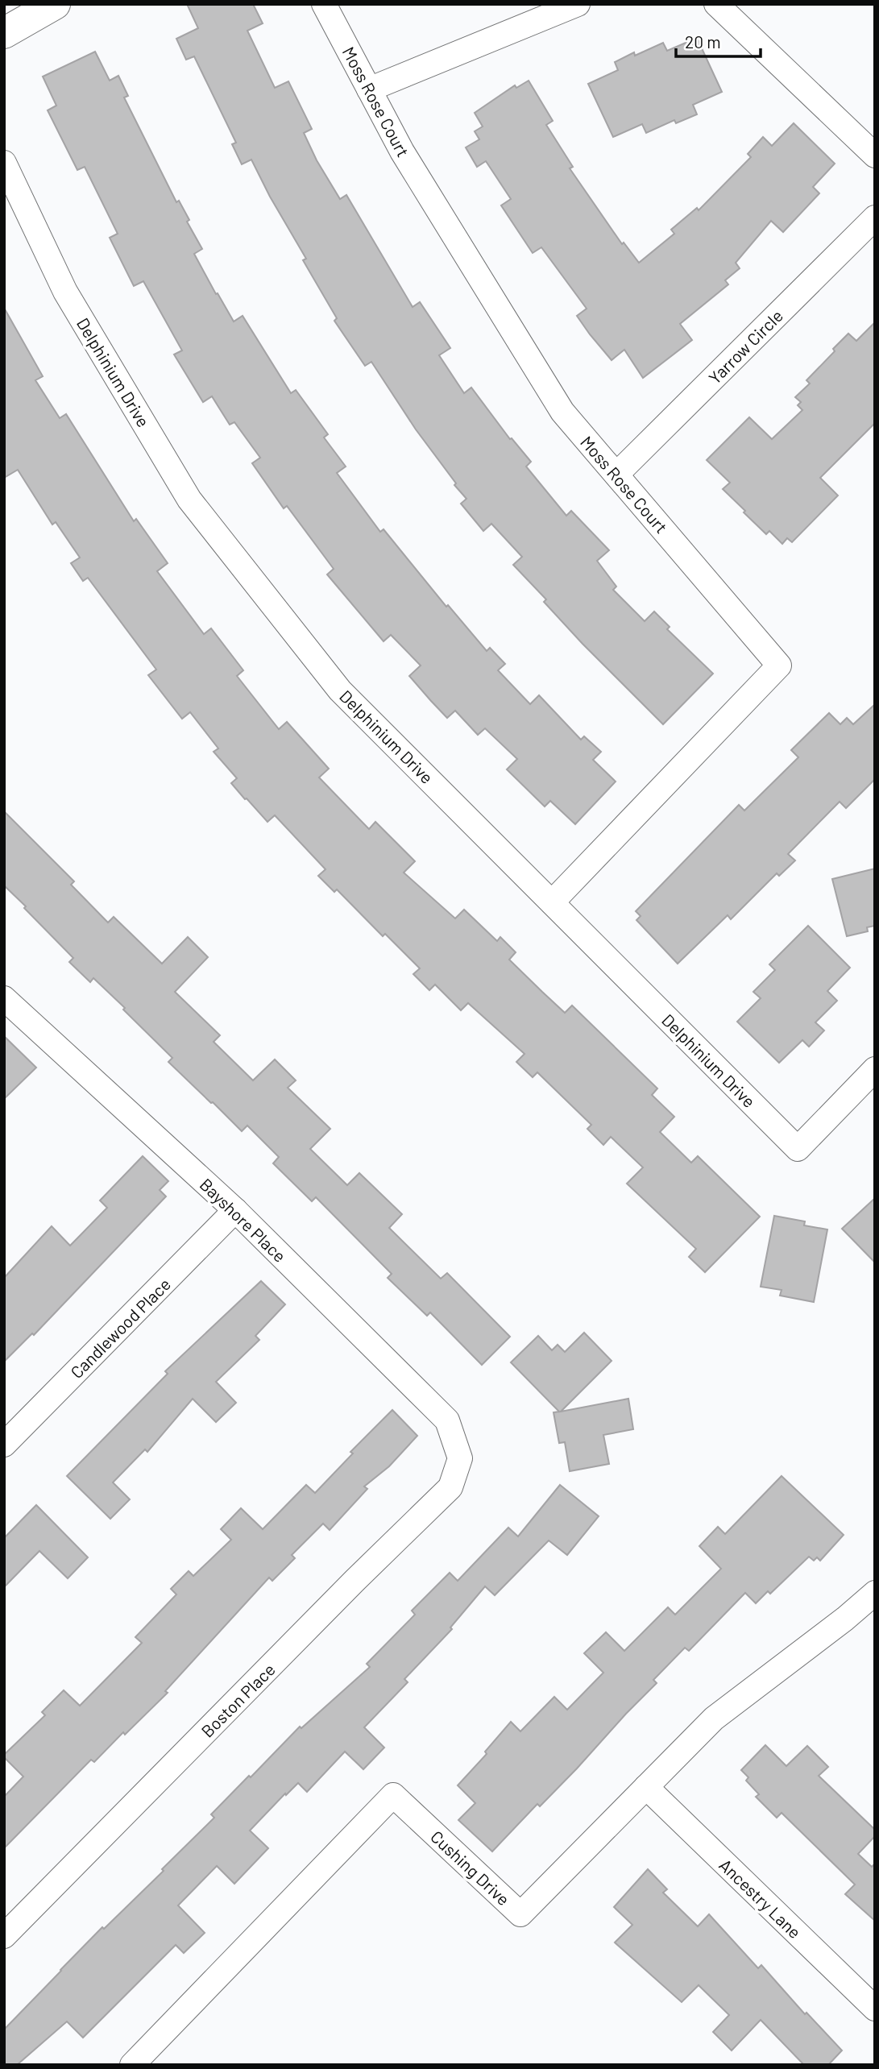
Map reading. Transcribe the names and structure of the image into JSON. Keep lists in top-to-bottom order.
{
  "streets": {
    "street": [
      "Moss Rose Court",
      "Yarrow Circle",
      "Delphinium Drive",
      "Bayshore Place",
      "Candlewood Place",
      "Boston Place",
      "Cushing Drive",
      "Ancestry Lane"
    ]
  },
  "crossings": [
    ["Moss Rose Court", "Yarrow Circle"],
    ["Moss Rose Court", "Delphinium Drive"],
    ["Bayshore Place", "Candlewood Place"],
    ["Bayshore Place", "Boston Place"],
    ["Cushing Drive", "Ancestry Lane"]
  ],
  "scale_bar": "20 m"
}
